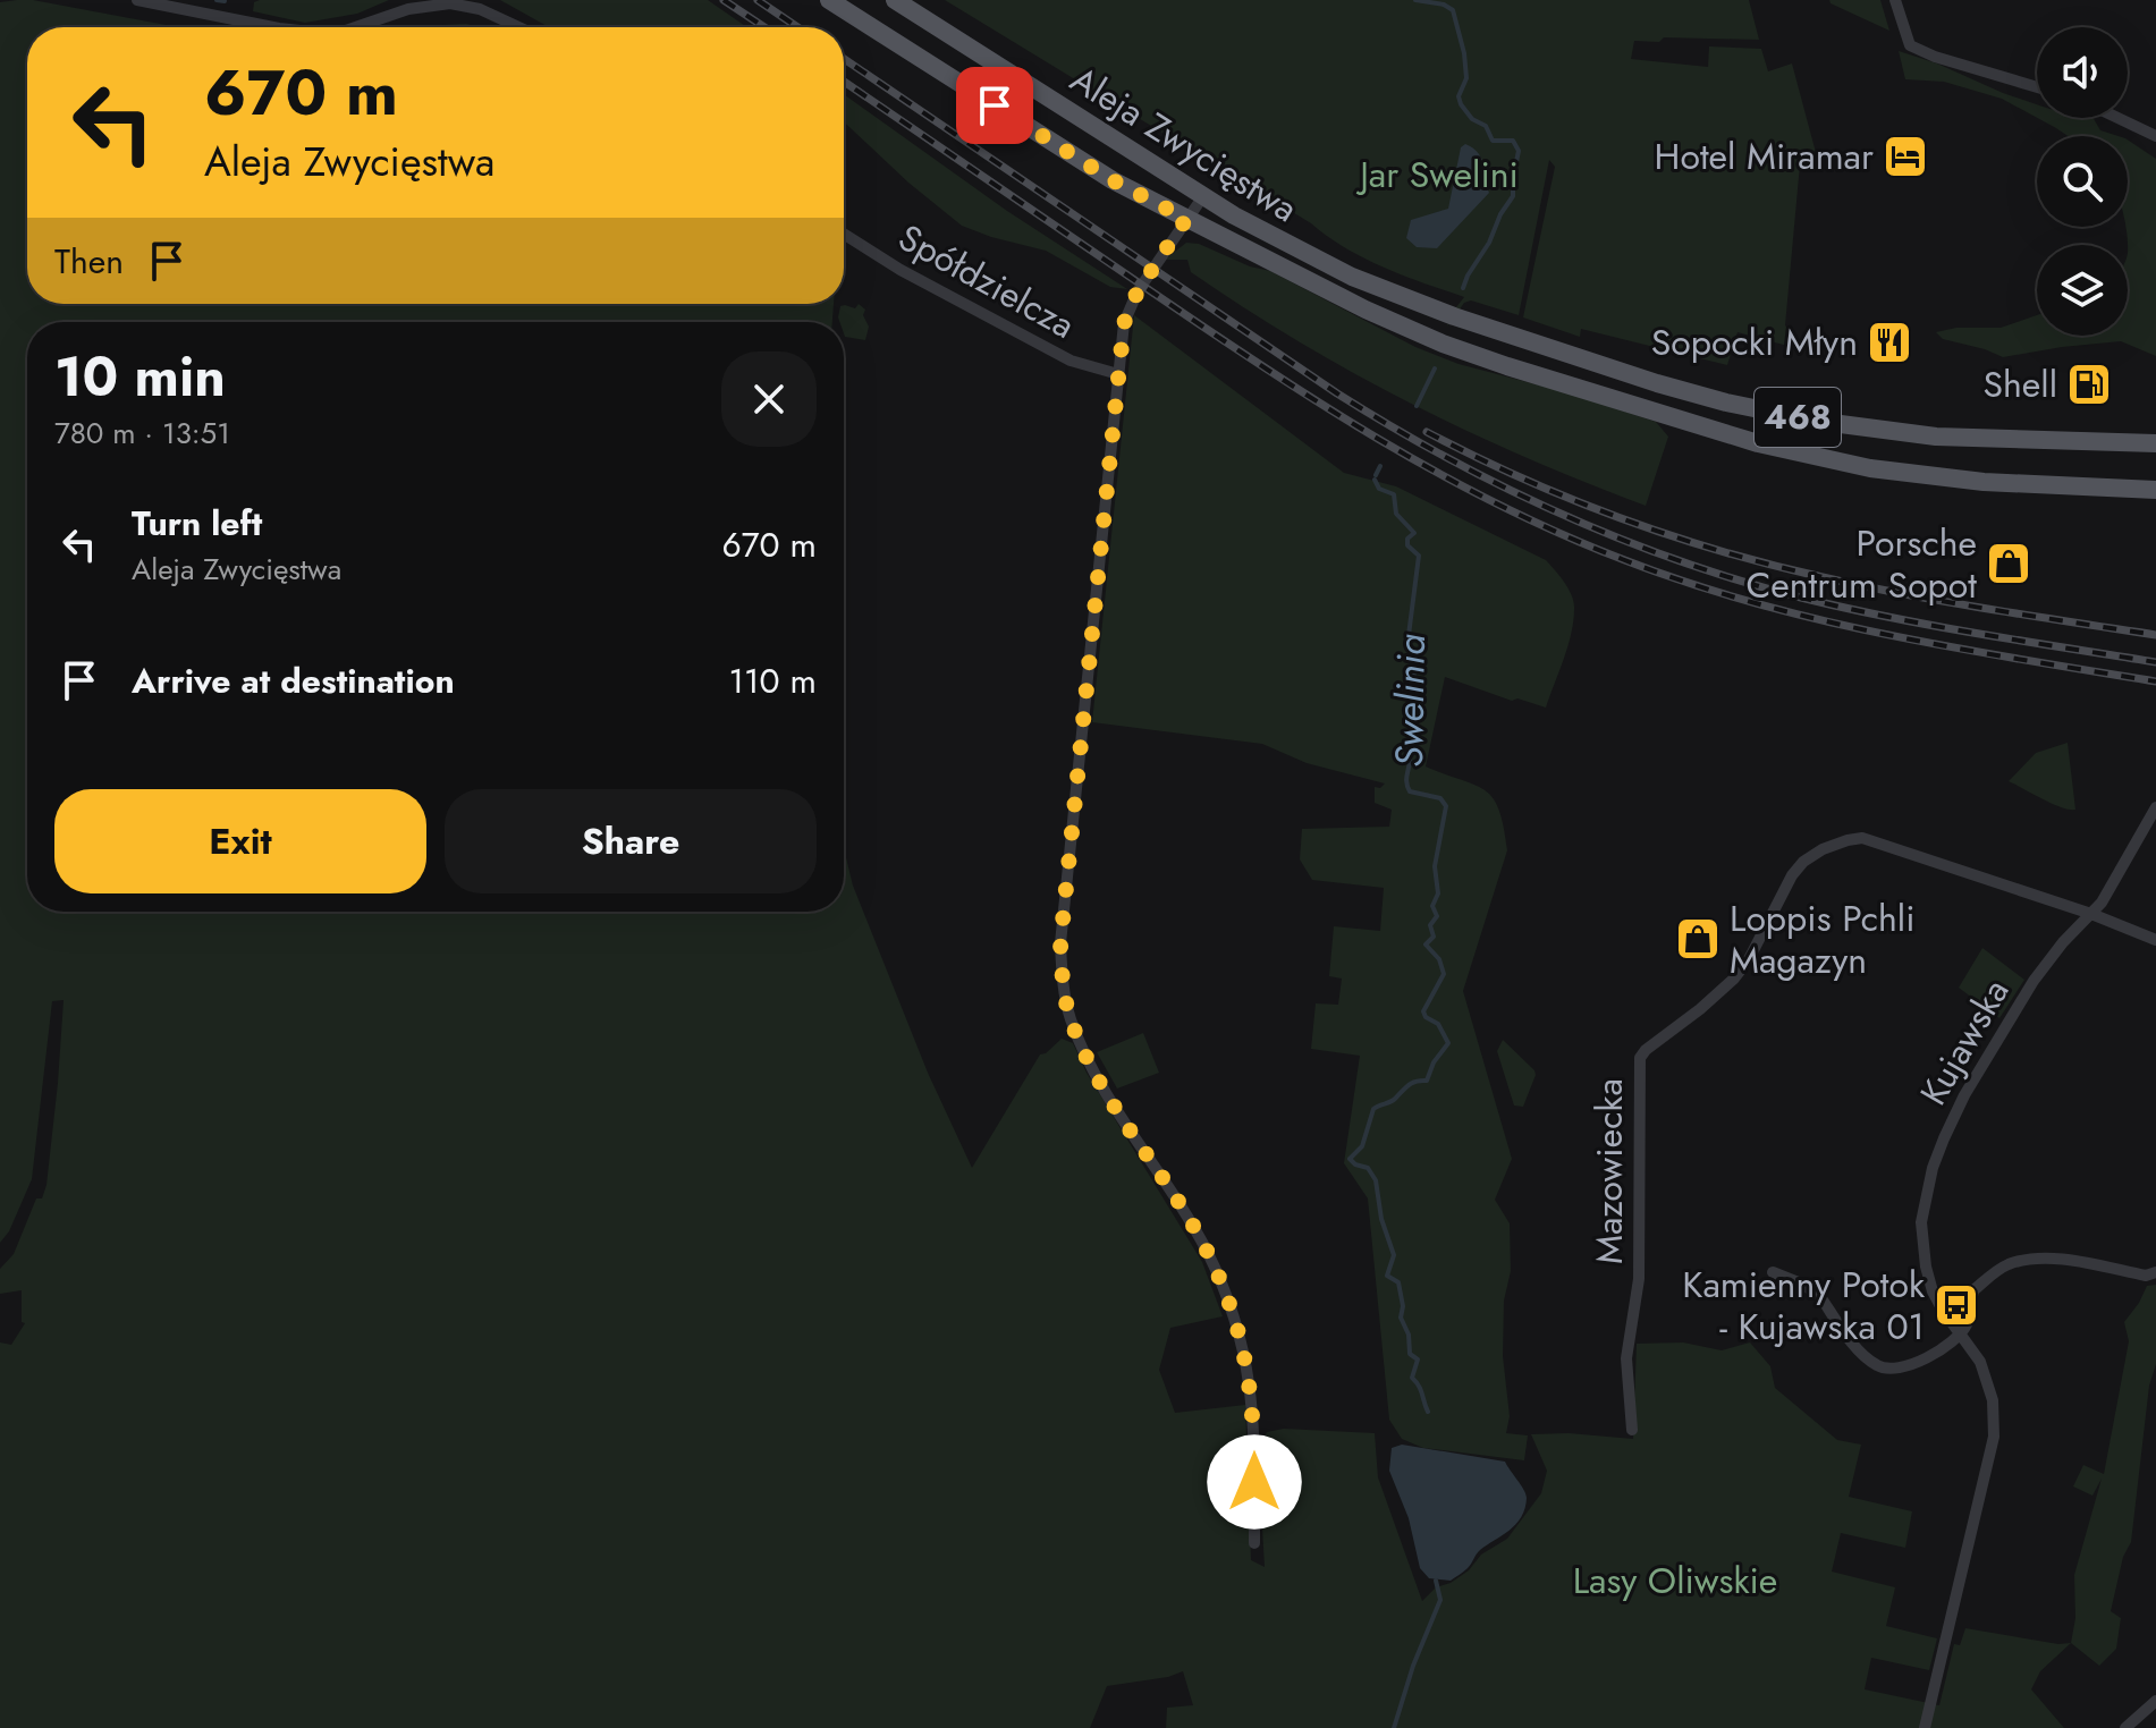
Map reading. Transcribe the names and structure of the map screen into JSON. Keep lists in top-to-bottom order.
{
  "streets": {
    "main road": ["Aleja Zwycięstwa", "468"],
    "street": ["Spółdzielcza", "Kujawska", "Mazowiecka"]
  },
  "crossings": [
    ["Kujawska", "Mazowiecka"]
  ],
  "water": ["Swelinia"],
  "parks": ["Jar Swelini", "Lasy Oliwskie"],
  "places": {
    "hotel": ["Hotel Miramar"],
    "restaurant": ["Sopocki Młyn"],
    "fuel station": ["Shell"],
    "shop": ["Porsche Centrum Sopot", "Loppis Pchli Magazyn"],
    "bus stop": ["Kamienny Potok - Kujawska 01"]
  },
  "page": {
    "turn": ["670 m", "Aleja Zwycięstwa"],
    "then": "Then",
    "heading": ["10 min", "780 m · 13:51"],
    "list": [
      {
        "name": "Turn left",
        "note": "Aleja Zwycięstwa",
        "value": "670 m"
      },
      {
        "name": "Arrive at destination",
        "value": "110 m"
      }
    ],
    "buttons": ["Exit", "Share"]
  }
}
